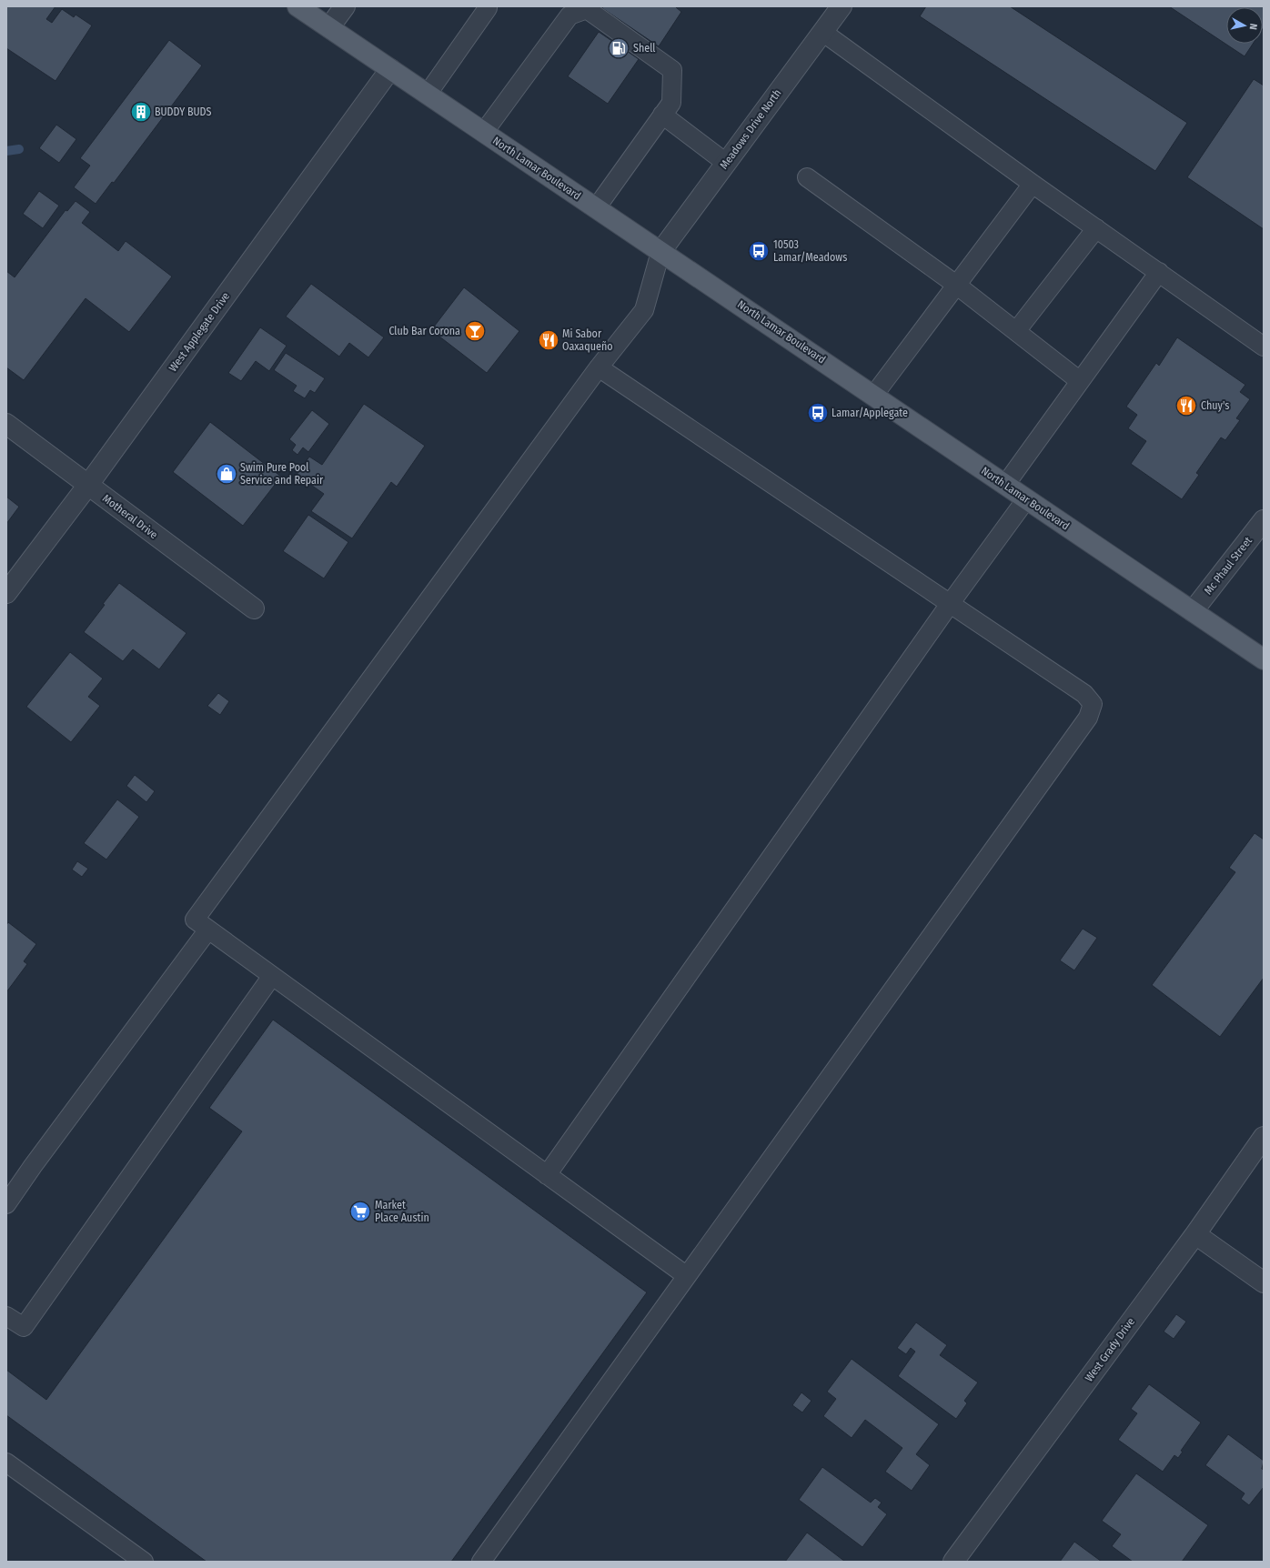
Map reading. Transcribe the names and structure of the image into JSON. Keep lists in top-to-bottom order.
{
  "streets": {
    "main road": ["North Lamar Boulevard"],
    "street": [
      "Meadows Drive North",
      "West Applegate Drive",
      "Motheral Drive",
      "Mc Phaul Street",
      "West Grady Drive"
    ]
  },
  "crossings": [
    ["Meadows Drive North", "North Lamar Boulevard"],
    ["North Lamar Boulevard", "West Applegate Drive"],
    ["North Lamar Boulevard", "Mc Phaul Street"],
    ["West Applegate Drive", "Motheral Drive"]
  ],
  "places": {
    "fuel station": ["Shell"],
    "building": ["BUDDY BUDS"],
    "bus stop": ["10503 Lamar/Meadows", "Lamar/Applegate"],
    "bar": ["Club Bar Corona"],
    "restaurant": ["Mi Sabor Oaxaqueño", "Chuy's"],
    "shop": ["Swim Pure Pool Service and Repair"],
    "supermarket": ["Market Place Austin"]
  },
  "north": "right"
}
